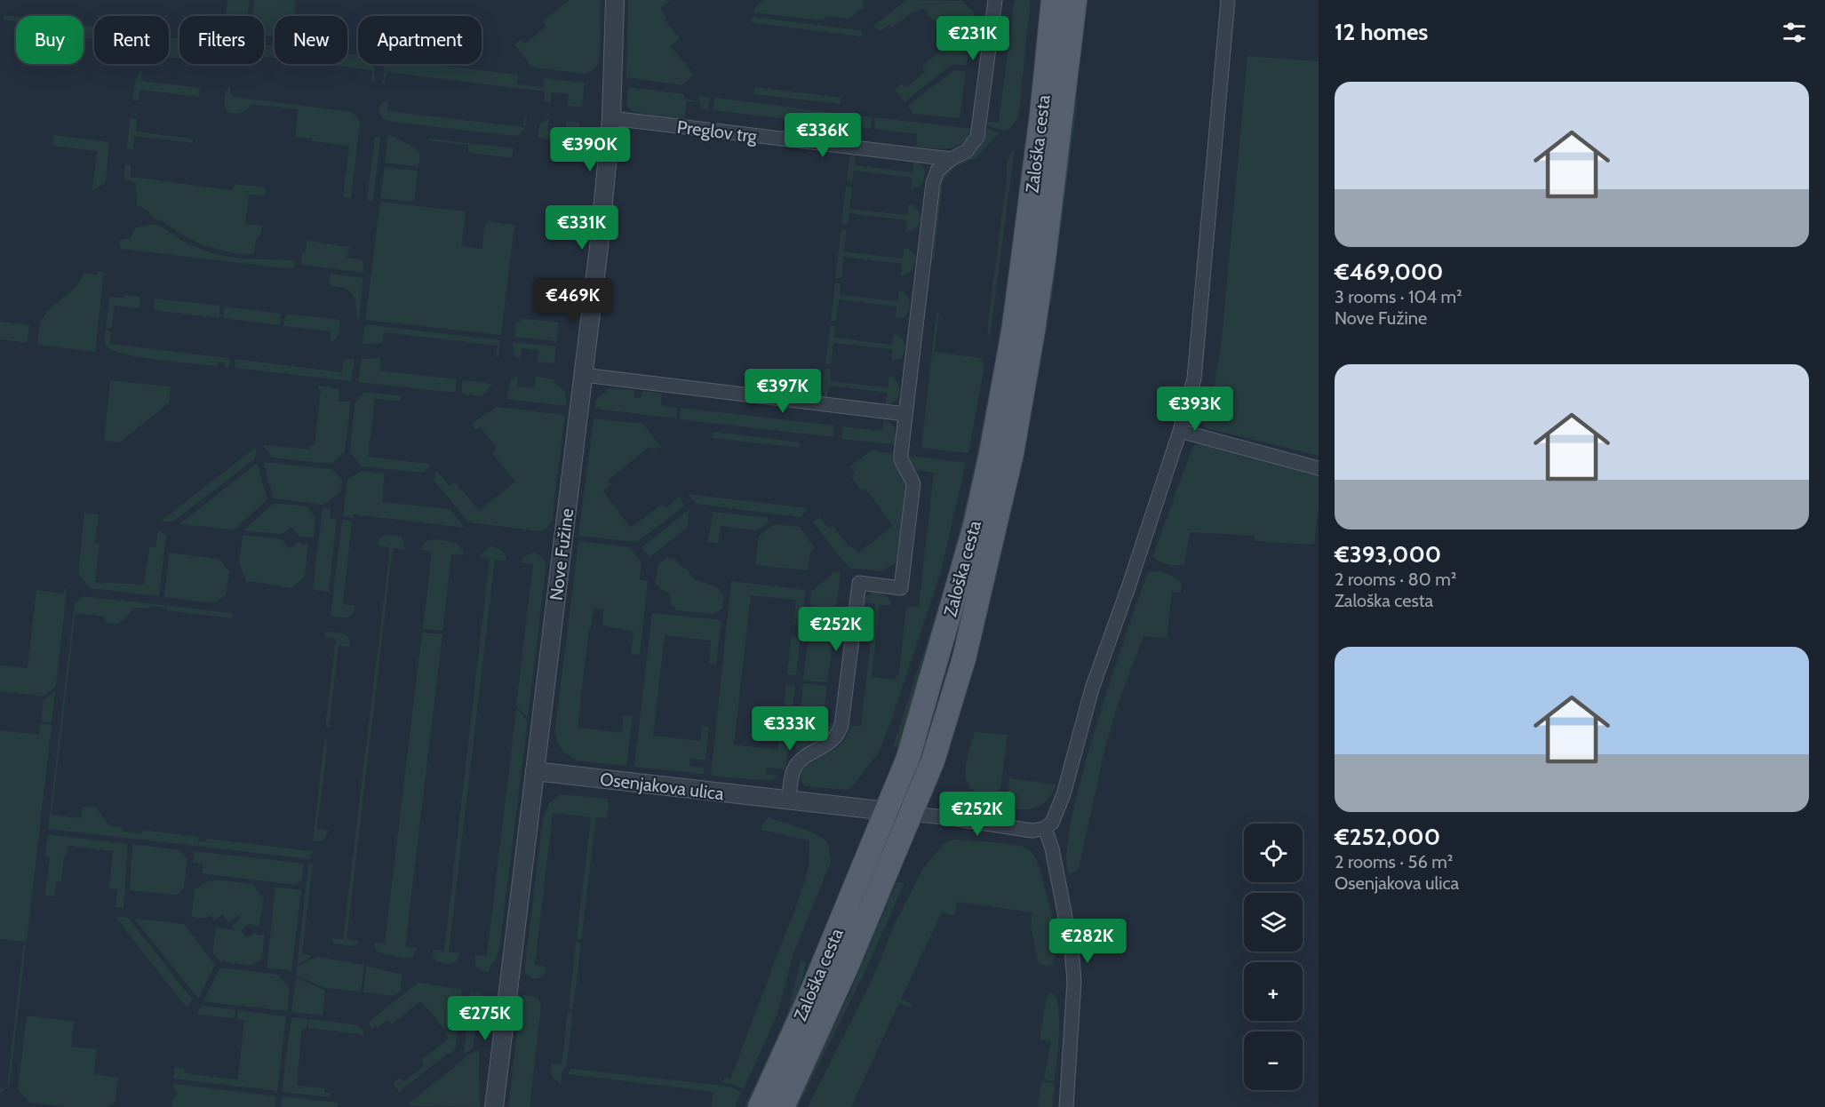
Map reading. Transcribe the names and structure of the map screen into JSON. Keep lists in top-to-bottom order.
{
  "streets": {
    "main road": ["Zaloška cesta"],
    "street": ["Preglov trg", "Nove Fužine", "Osenjakova ulica"]
  },
  "crossings": [
    ["Preglov trg", "Nove Fužine"],
    ["Zaloška cesta", "Osenjakova ulica"],
    ["Nove Fužine", "Osenjakova ulica"]
  ],
  "page": {
    "heading": "12 homes",
    "price": [
      "€231K",
      "€336K",
      "€390K",
      "€331K",
      "€469K",
      "€397K",
      "€393K",
      "€252K",
      "€333K",
      "€252K",
      "€282K",
      "€275K"
    ],
    "chip": [
      "Buy",
      "Rent",
      "Filters",
      "New",
      "Apartment"
    ],
    "list": [
      {
        "name": "€469,000",
        "note": "3 rooms · 104 m² · Nove Fužine"
      },
      {
        "name": "€393,000",
        "note": "2 rooms · 80 m² · Zaloška cesta"
      },
      {
        "name": "€252,000",
        "note": "2 rooms · 56 m² · Osenjakova ulica"
      }
    ],
    "map_buttons": ["+", "−"]
  }
}
